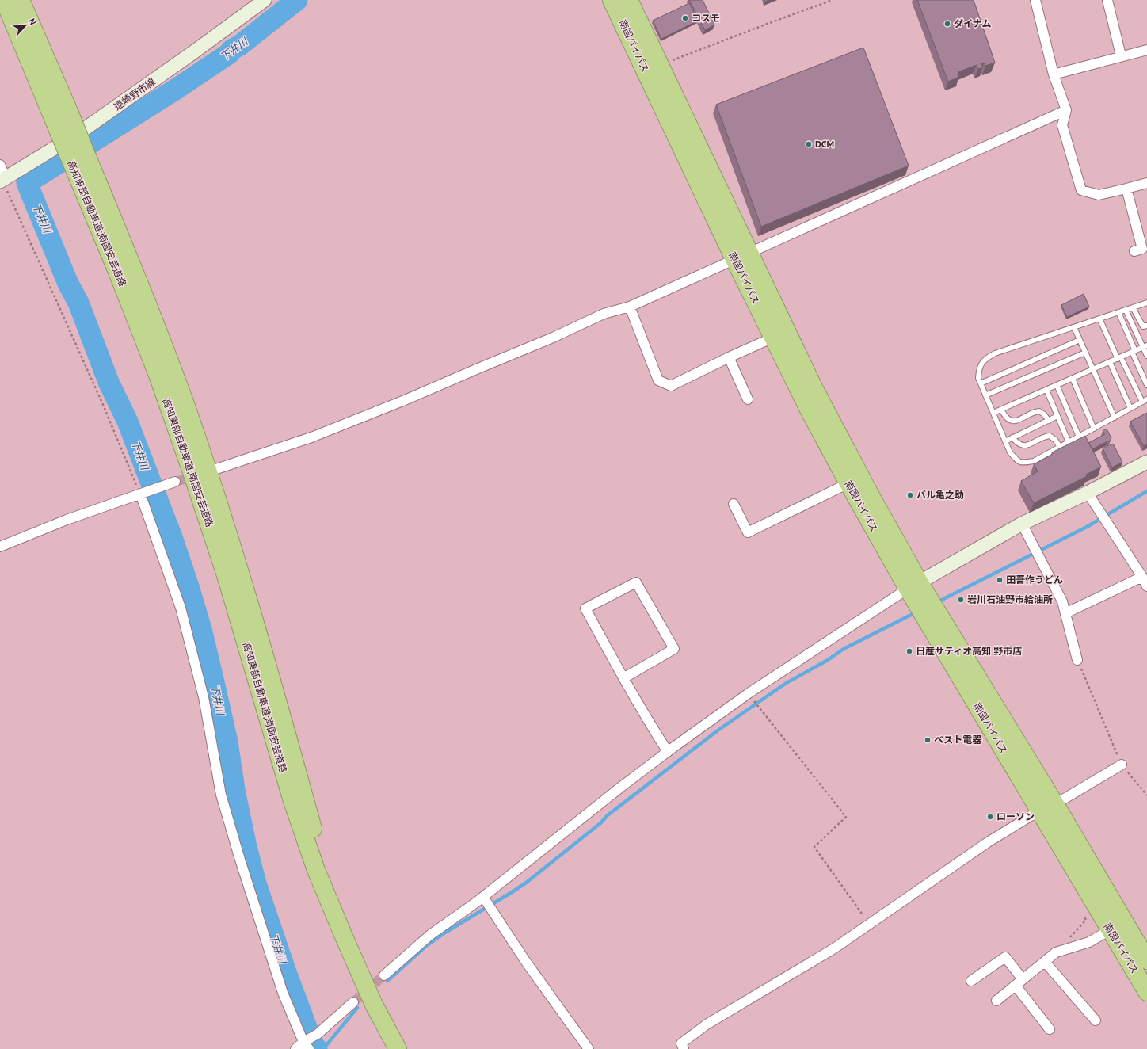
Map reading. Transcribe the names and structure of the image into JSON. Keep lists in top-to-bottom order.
{
  "streets": {
    "highway": ["南国バイパス", "高知東部自動車道;南国安芸道路"],
    "main road": ["遠崎野市線"]
  },
  "water": ["下井川"],
  "places": [
    "コスモ",
    "ダイナム",
    "DCM",
    "バル亀之助",
    "田吾作うどん",
    "岩川石油野市給油所",
    "日産サティオ高知 野市店",
    "ベスト電器",
    "ローソン"
  ],
  "north": "top right"
}
